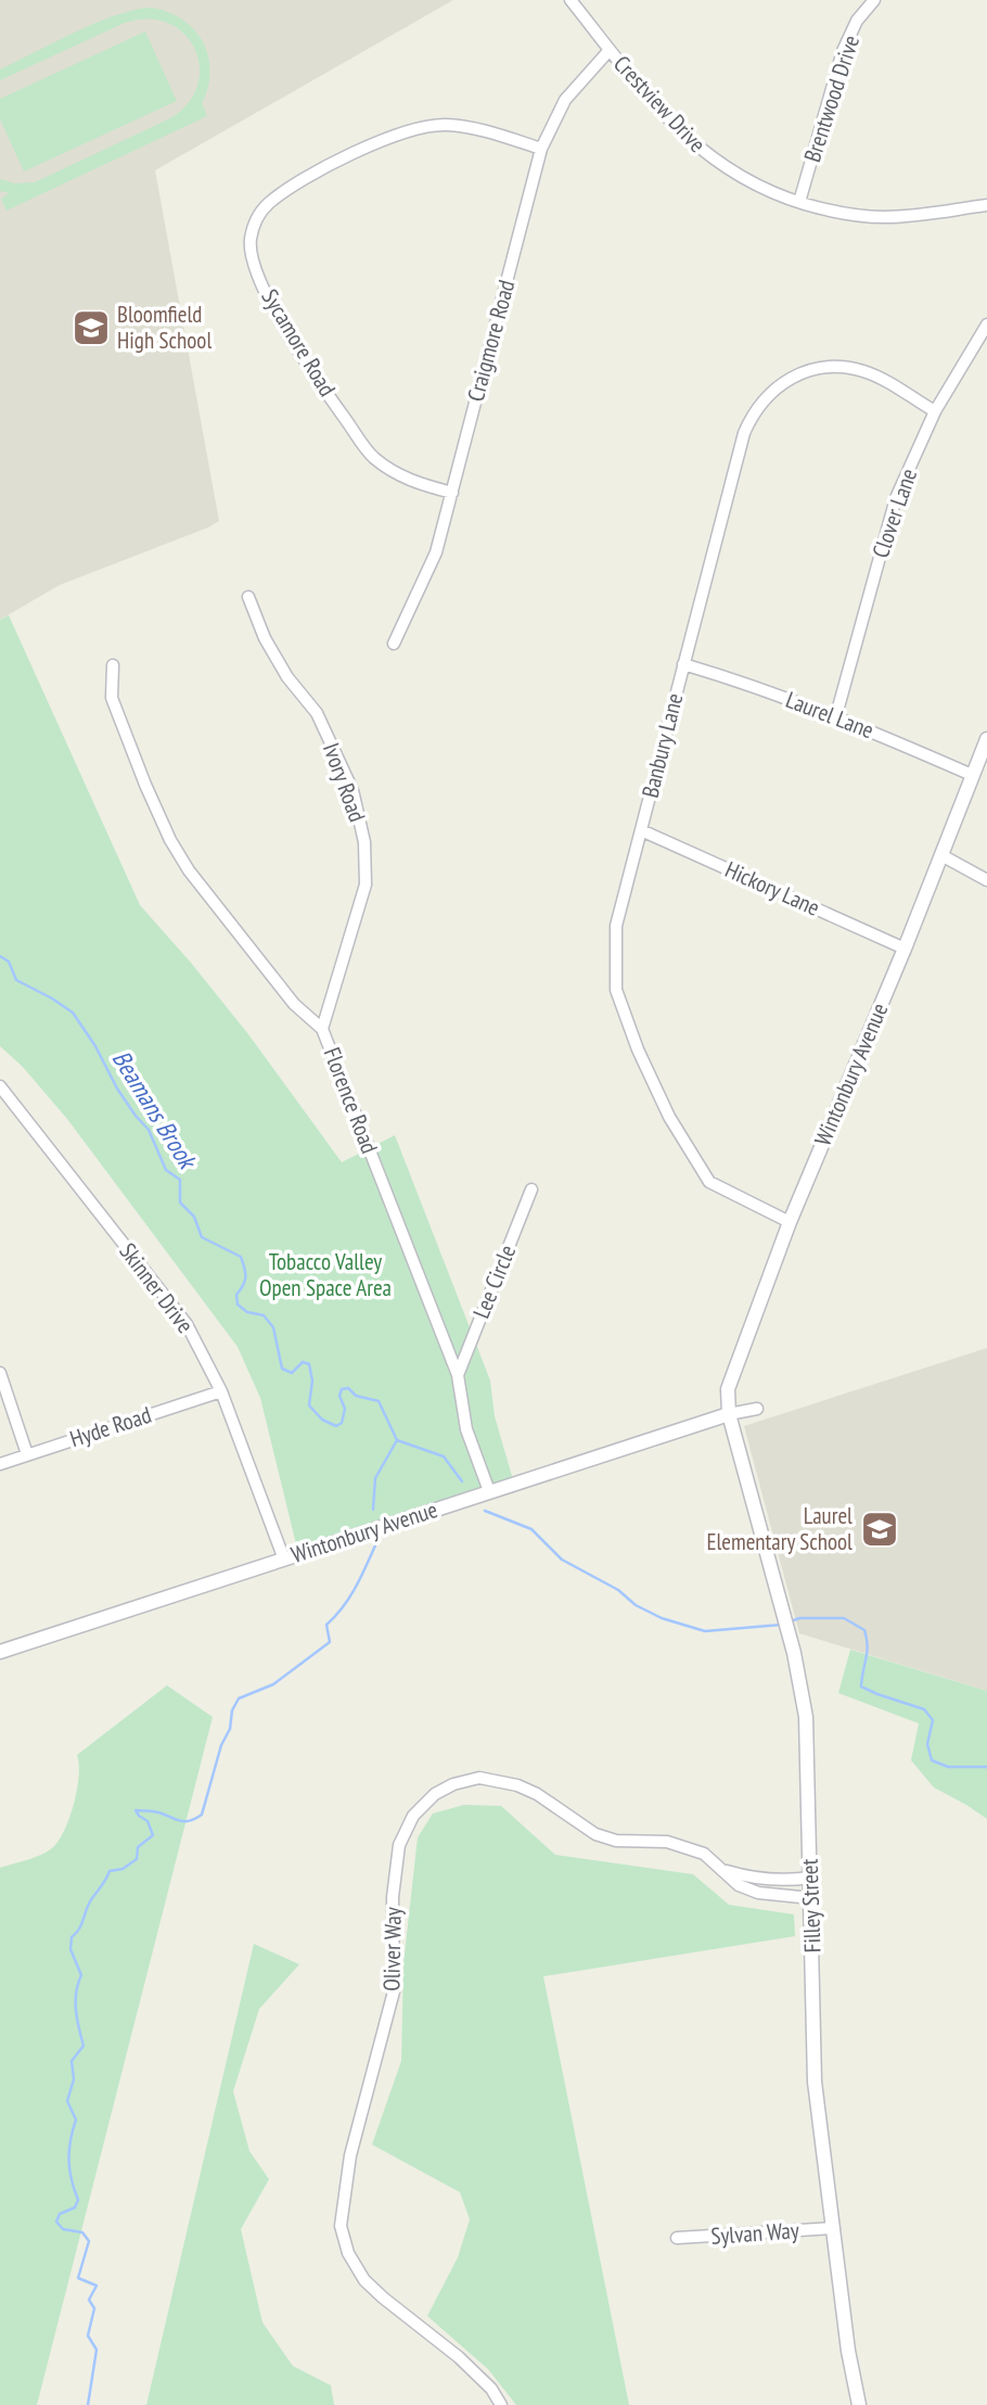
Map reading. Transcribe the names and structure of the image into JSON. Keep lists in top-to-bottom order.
{
  "streets": {
    "street": [
      "Brentwood Drive",
      "Crestview Drive",
      "Craigmore Road",
      "Sycamore Road",
      "Clover Lane",
      "Laurel Lane",
      "Banbury Lane",
      "Ivory Road",
      "Hickory Lane",
      "Wintonbury Avenue",
      "Florence Road",
      "Lee Circle",
      "Skinner Drive",
      "Hyde Road",
      "Filley Street",
      "Oliver Way",
      "Sylvan Way"
    ]
  },
  "crossings": [
    ["Brentwood Drive", "Crestview Drive"],
    ["Crestview Drive", "Craigmore Road"],
    ["Craigmore Road", "Sycamore Road"],
    ["Clover Lane", "Laurel Lane"],
    ["Clover Lane", "Banbury Lane"],
    ["Laurel Lane", "Banbury Lane"],
    ["Laurel Lane", "Wintonbury Avenue"],
    ["Banbury Lane", "Hickory Lane"],
    ["Banbury Lane", "Wintonbury Avenue"],
    ["Ivory Road", "Florence Road"],
    ["Hickory Lane", "Wintonbury Avenue"],
    ["Wintonbury Avenue", "Florence Road"],
    ["Wintonbury Avenue", "Skinner Drive"],
    ["Wintonbury Avenue", "Filley Street"],
    ["Florence Road", "Lee Circle"],
    ["Skinner Drive", "Hyde Road"],
    ["Filley Street", "Oliver Way"],
    ["Filley Street", "Sylvan Way"]
  ],
  "water": ["Beamans Brook"],
  "parks": ["Tobacco Valley Open Space Area"],
  "places": {
    "school or university": ["Bloomfield High School", "Laurel Elementary School"]
  }
}
